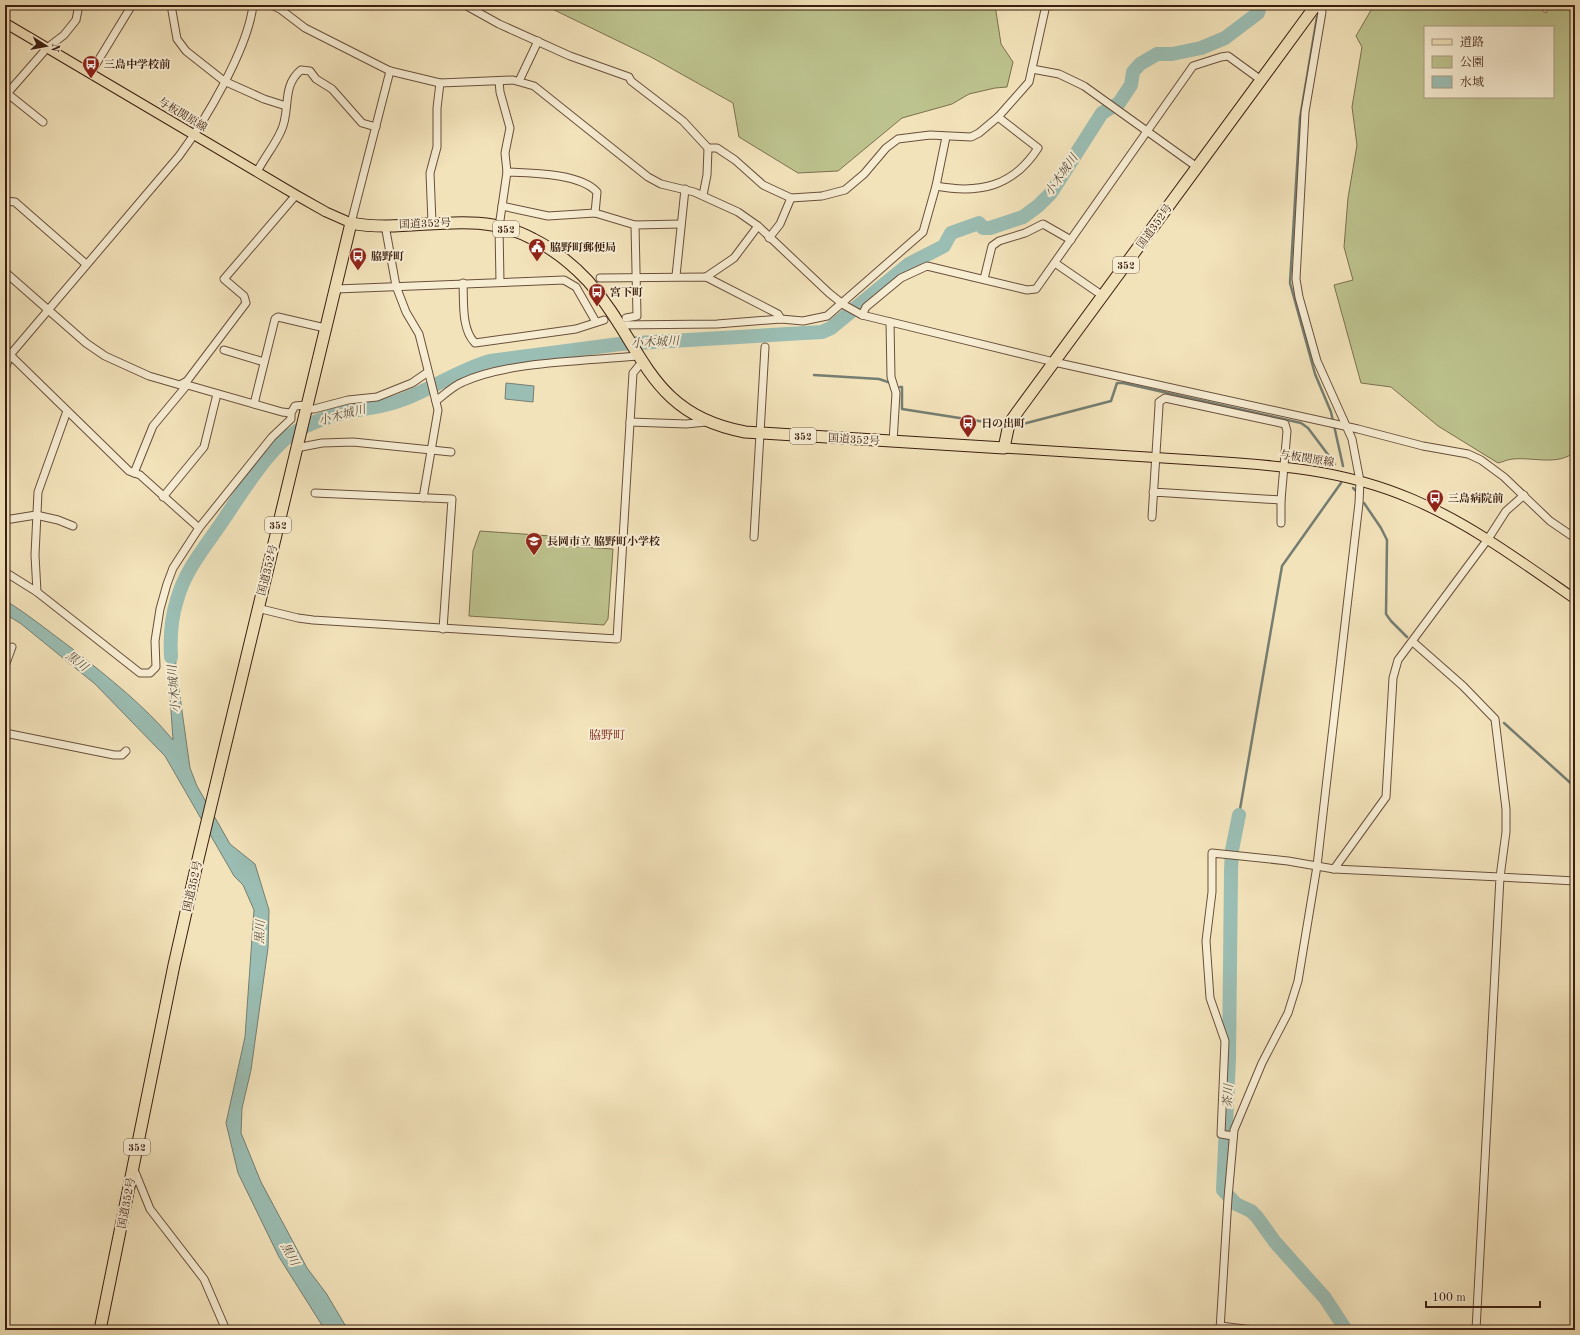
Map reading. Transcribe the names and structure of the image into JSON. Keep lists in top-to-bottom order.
{
  "streets": {
    "highway": ["国道352号", "352"],
    "main road": ["与板関原線"]
  },
  "crossings": [
    ["与板関原線", "国道352号"]
  ],
  "districts": ["脇野町"],
  "water": ["小木城川", "黒川", "茶川"],
  "places": {
    "bus stop": [
      "三島中学校前",
      "脇野町",
      "宮下町",
      "日の出町",
      "三島病院前"
    ],
    "public building": ["脇野町郵便局"],
    "school or university": ["長岡市立 脇野町小学校"]
  },
  "legend": ["道路", "公園", "水域"],
  "scale_bar": "100 m",
  "north": "right"
}
